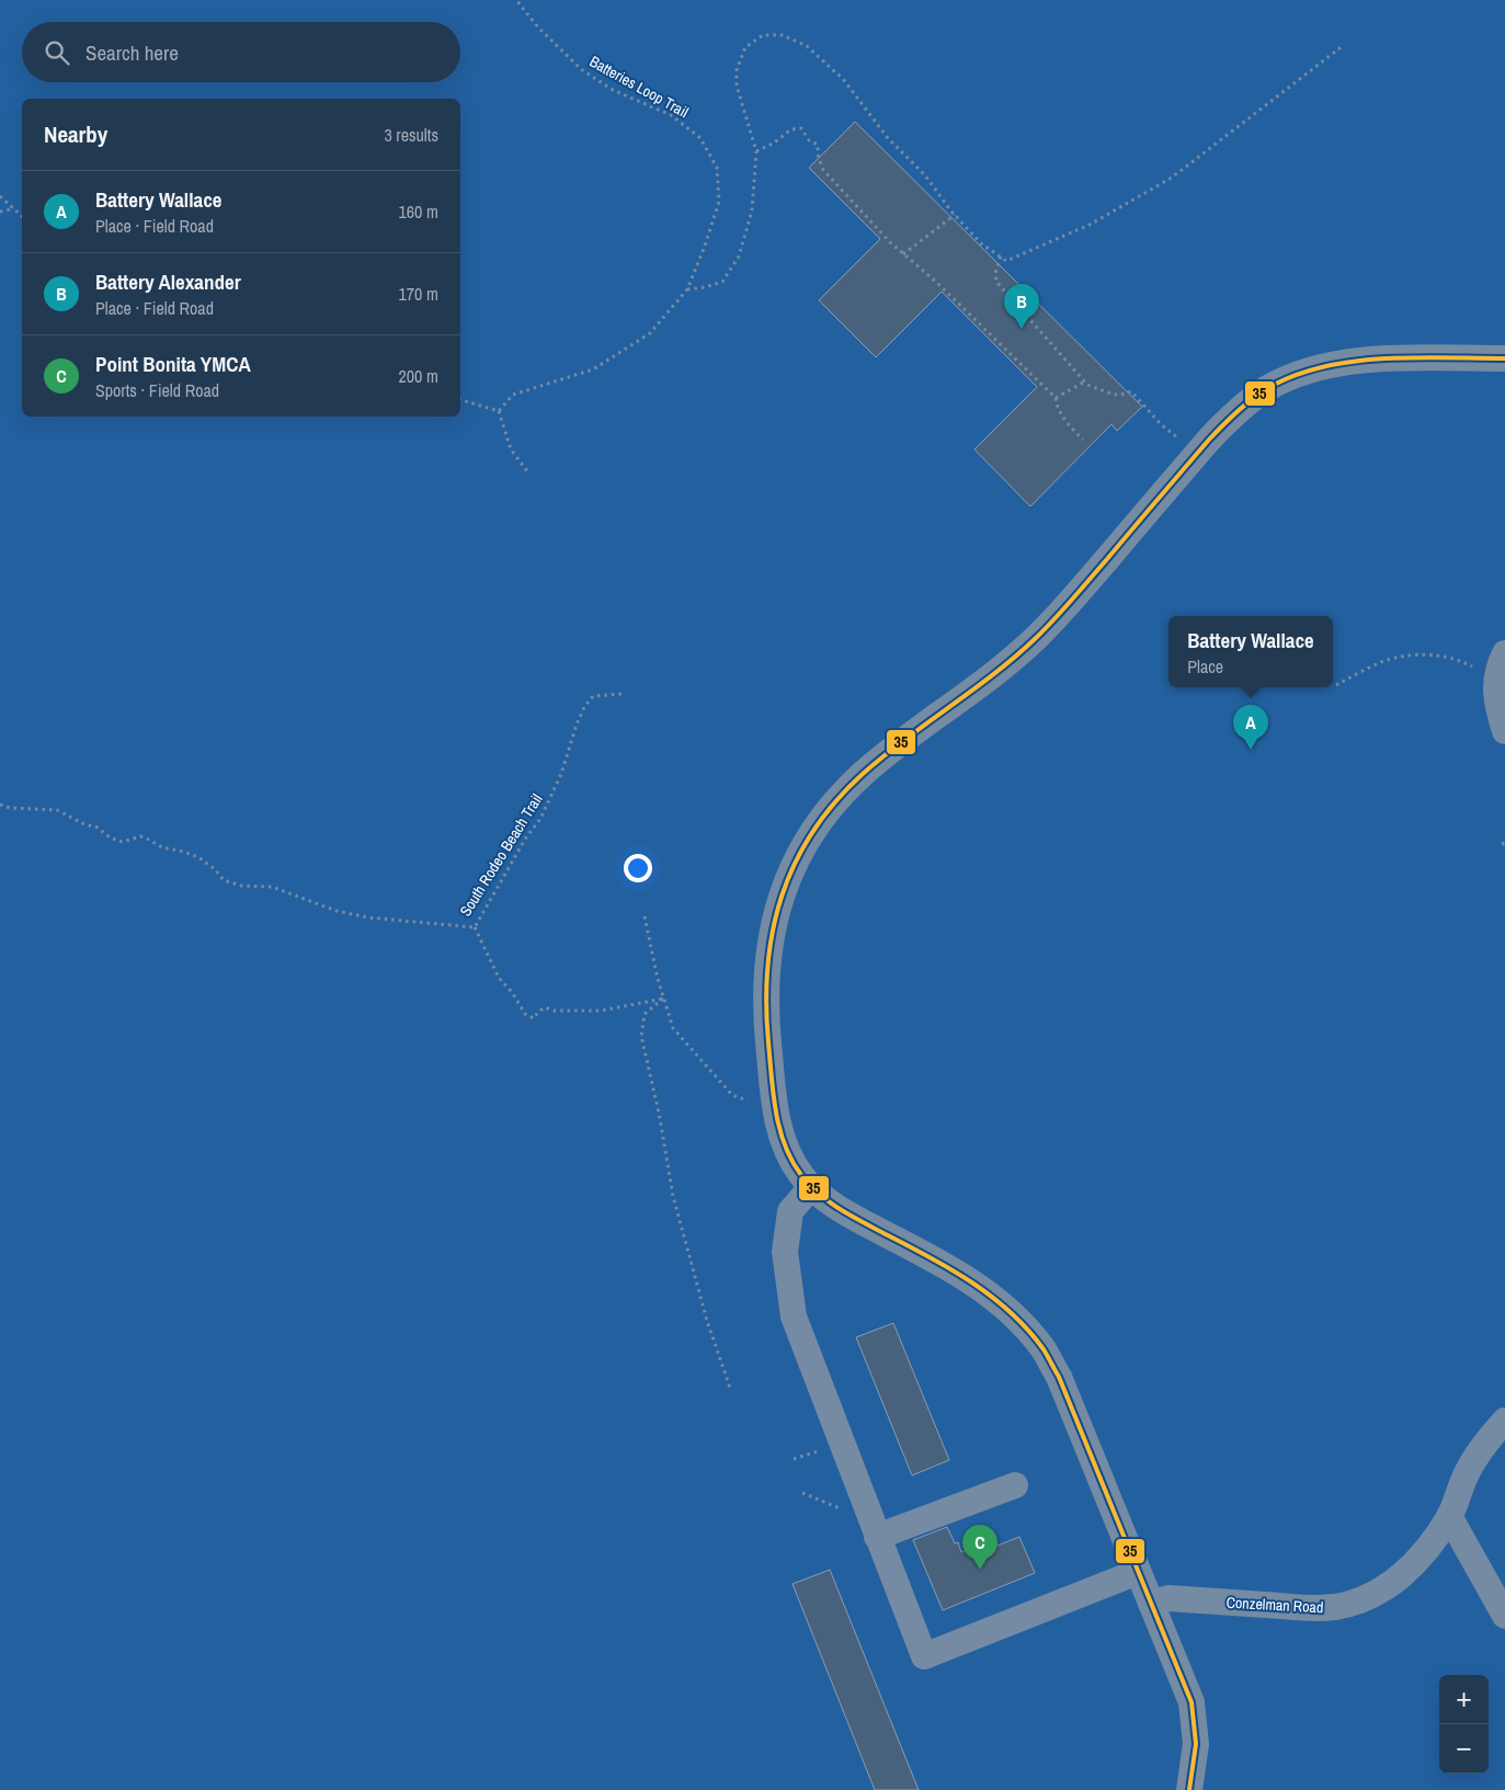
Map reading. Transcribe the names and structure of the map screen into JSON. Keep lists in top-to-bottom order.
{
  "streets": {
    "street": ["Conzelman Road"],
    "path": ["Batteries Loop Trail", "South Rodeo Beach Trail"]
  },
  "lines": ["transit line 35"],
  "page": {
    "search": "Search here",
    "heading": ["Nearby", "3 results"],
    "list": [
      {
        "mark": "A",
        "name": "Battery Wallace",
        "note": "Place · Field Road",
        "value": "160 m"
      },
      {
        "mark": "B",
        "name": "Battery Alexander",
        "note": "Place · Field Road",
        "value": "170 m"
      },
      {
        "mark": "C",
        "name": "Point Bonita YMCA",
        "note": "Sports · Field Road",
        "value": "200 m"
      }
    ],
    "pins": ["B", "A", "C"],
    "popup": ["Battery Wallace", "Place"],
    "map_buttons": ["+", "−"]
  }
}
